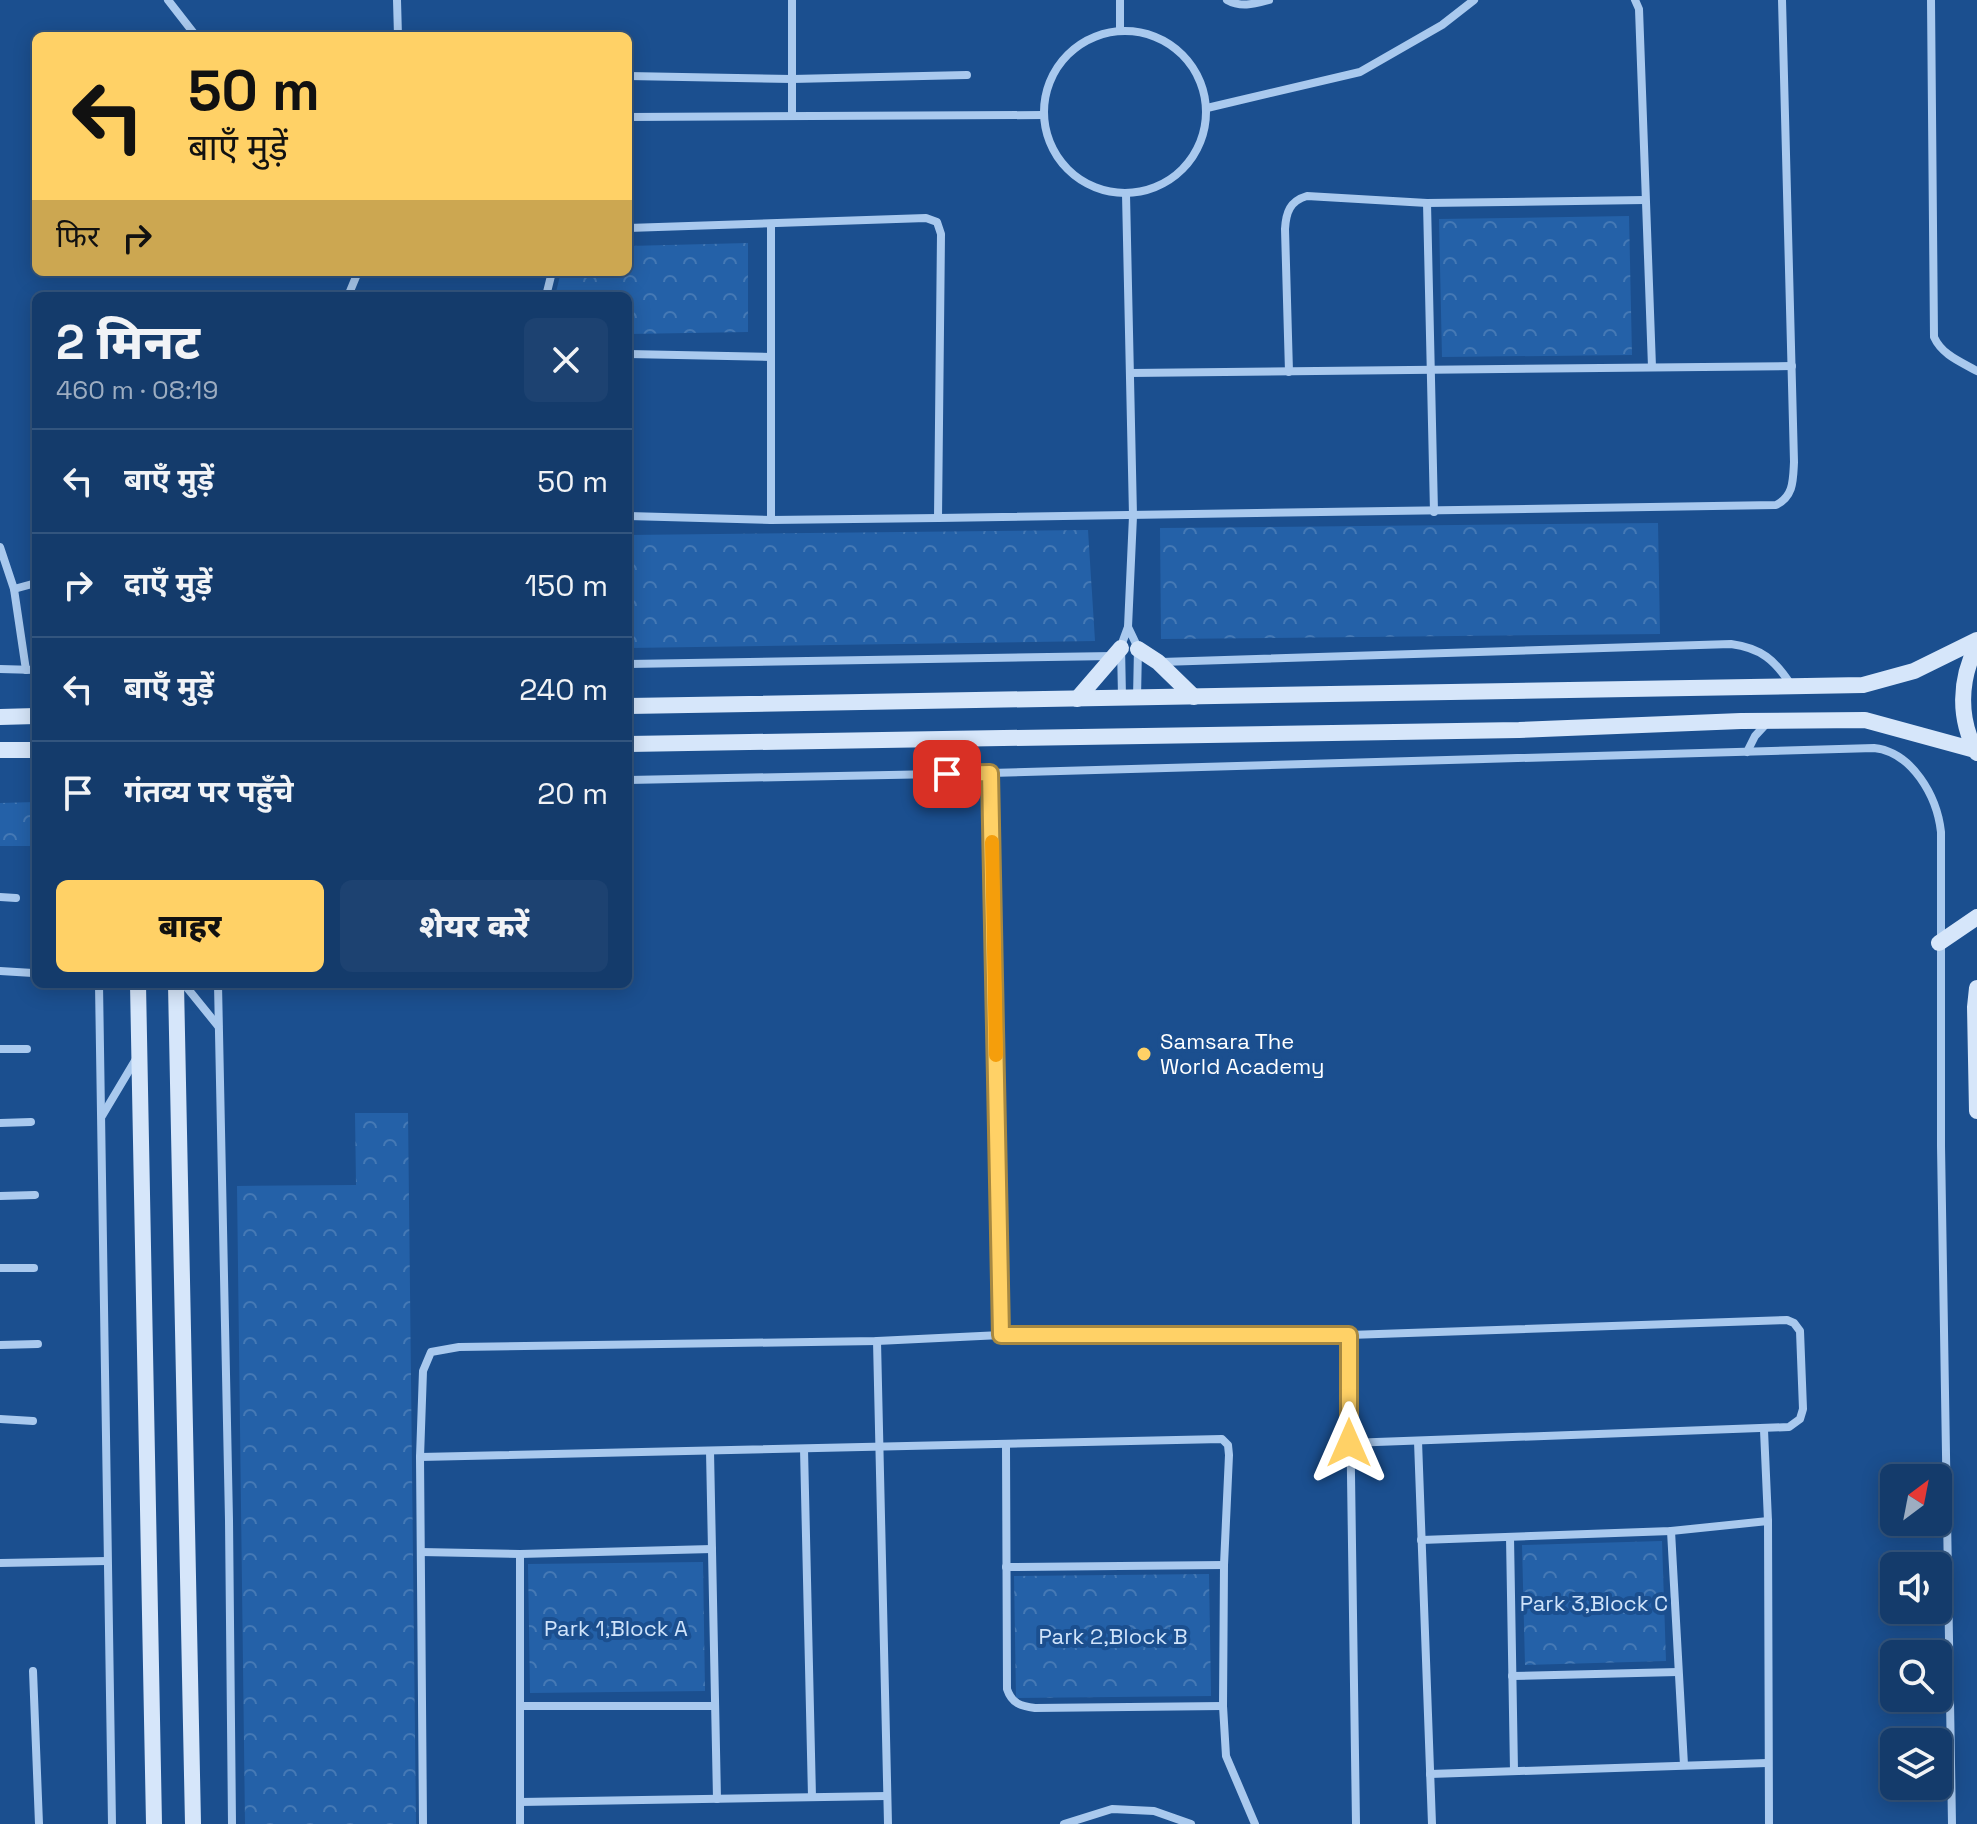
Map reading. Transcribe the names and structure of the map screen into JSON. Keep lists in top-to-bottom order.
{
  "parks": ["Park 3,Block C", "Park 1,Block A", "Park 2,Block B"],
  "places": ["Samsara The World Academy"],
  "north": "top right",
  "page": {
    "turn": ["50 m", "बाएँ मुड़ें"],
    "then": "फिर",
    "heading": ["2 मिनट", "460 m · 08:19"],
    "list": [
      {
        "name": "बाएँ मुड़ें",
        "value": "50 m"
      },
      {
        "name": "दाएँ मुड़ें",
        "value": "150 m"
      },
      {
        "name": "बाएँ मुड़ें",
        "value": "240 m"
      },
      {
        "name": "गंतव्य पर पहुँचे",
        "value": "20 m"
      }
    ],
    "buttons": ["बाहर", "शेयर करें"]
  }
}
